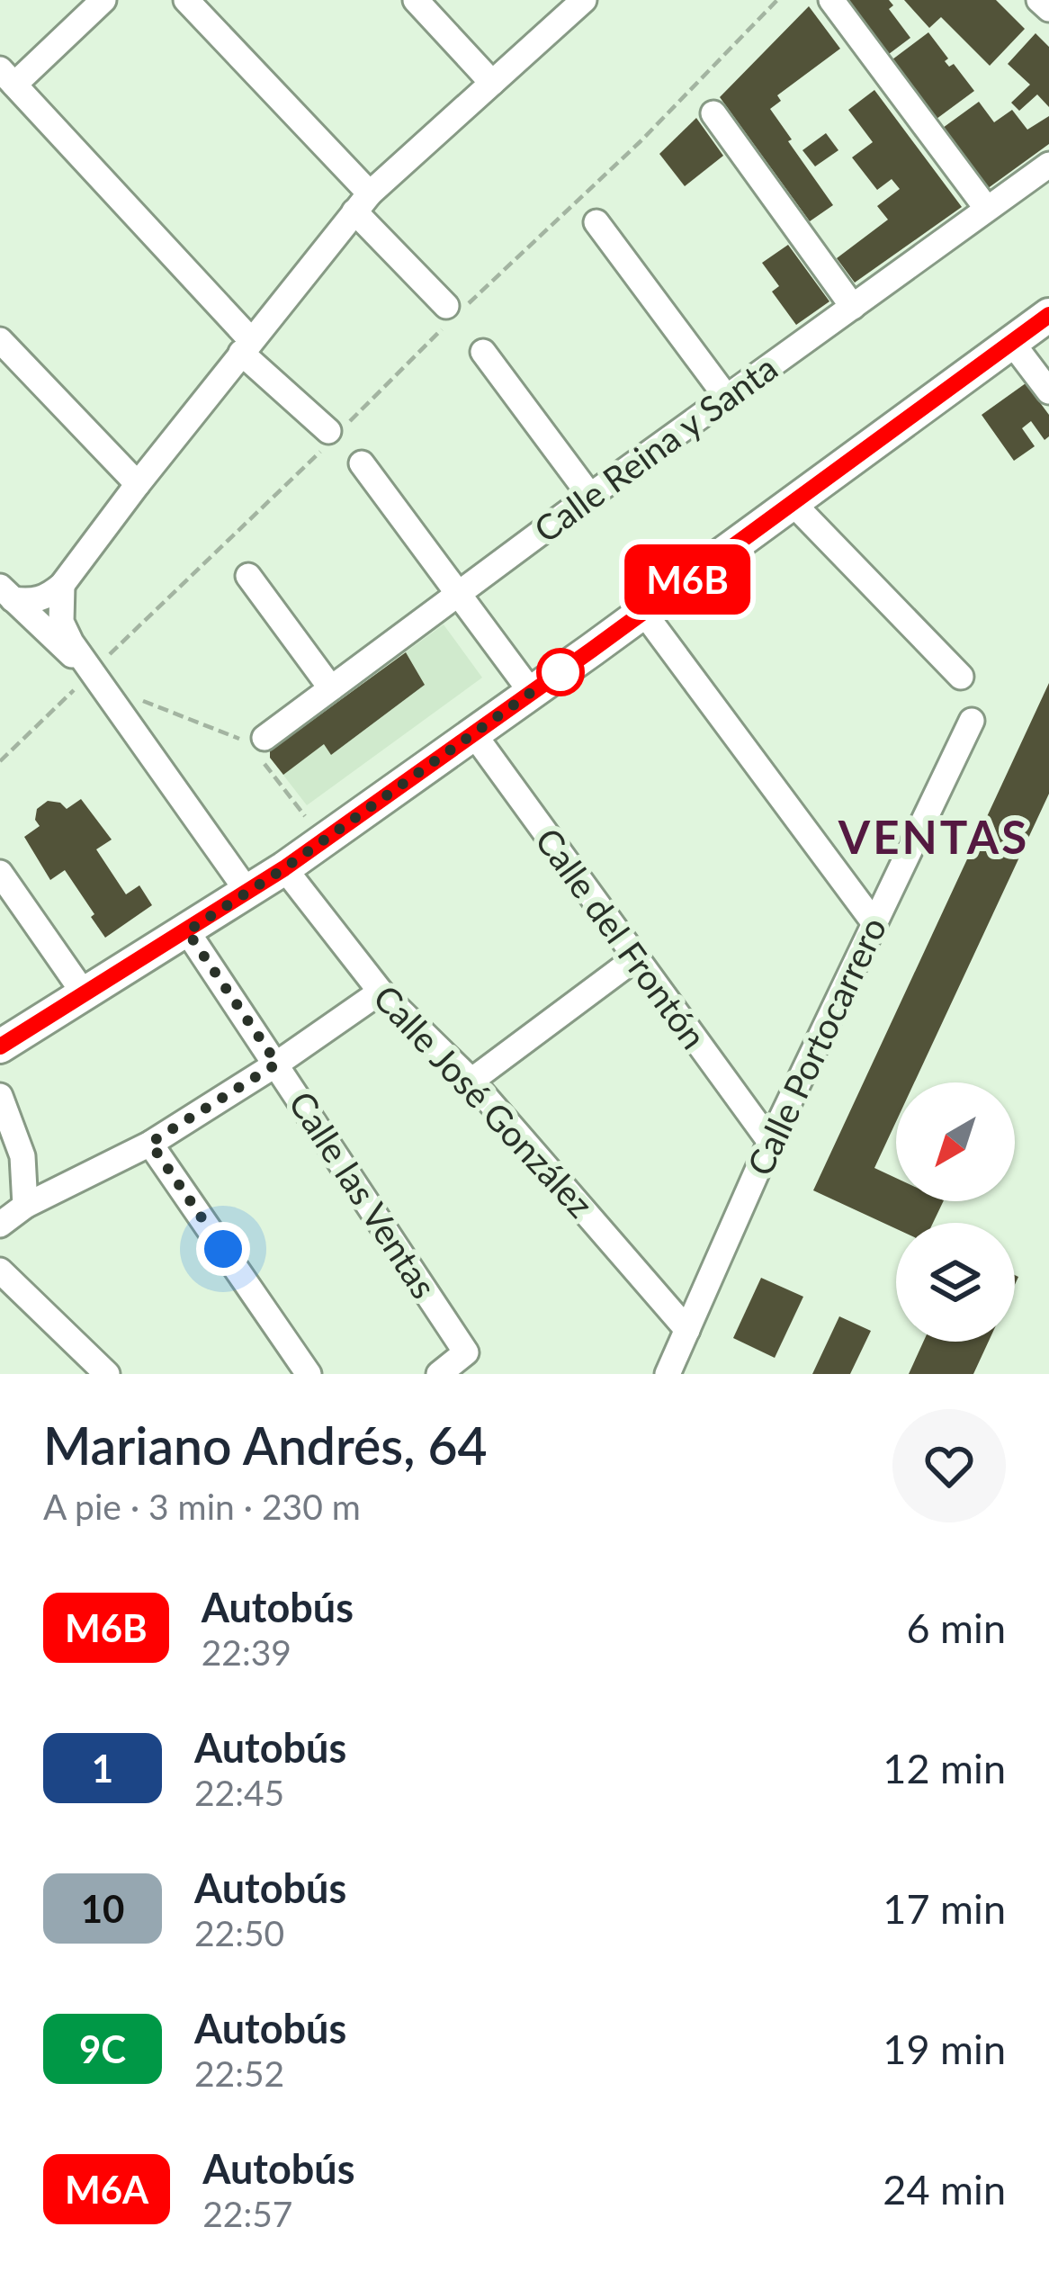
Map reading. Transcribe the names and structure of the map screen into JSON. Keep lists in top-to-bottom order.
{
  "streets": {
    "street": [
      "Calle Reina y Santa",
      "Calle del Frontón",
      "Calle Portocarrero",
      "Calle José González",
      "Calle las Ventas"
    ]
  },
  "crossings": [
    ["Calle del Frontón", "Calle Portocarrero"],
    ["Calle Portocarrero", "Calle José González"]
  ],
  "districts": ["VENTAS"],
  "lines": ["bus line M6B"],
  "north": "bottom left",
  "page": {
    "on_map": "M6B",
    "heading": ["Mariano Andrés, 64", "A pie · 3 min · 230 m"],
    "list": [
      {
        "mark": "M6B",
        "name": "Autobús",
        "note": "22:39",
        "value": "6 min"
      },
      {
        "mark": "1",
        "name": "Autobús",
        "note": "22:45",
        "value": "12 min"
      },
      {
        "mark": "10",
        "name": "Autobús",
        "note": "22:50",
        "value": "17 min"
      },
      {
        "mark": "9C",
        "name": "Autobús",
        "note": "22:52",
        "value": "19 min"
      },
      {
        "mark": "M6A",
        "name": "Autobús",
        "note": "22:57",
        "value": "24 min"
      }
    ]
  }
}
